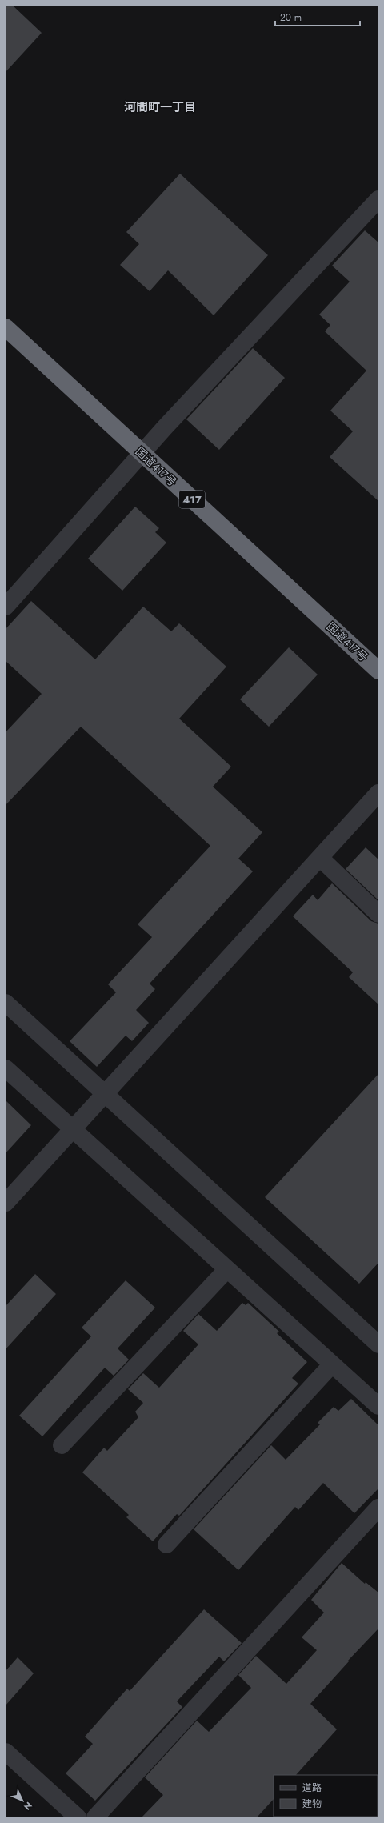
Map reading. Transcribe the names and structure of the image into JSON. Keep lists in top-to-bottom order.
{
  "streets": {
    "highway": ["国道417号", "417"]
  },
  "districts": ["河間町一丁目"],
  "legend": ["道路", "建物"],
  "scale_bar": "20 m",
  "north": "bottom right"
}
